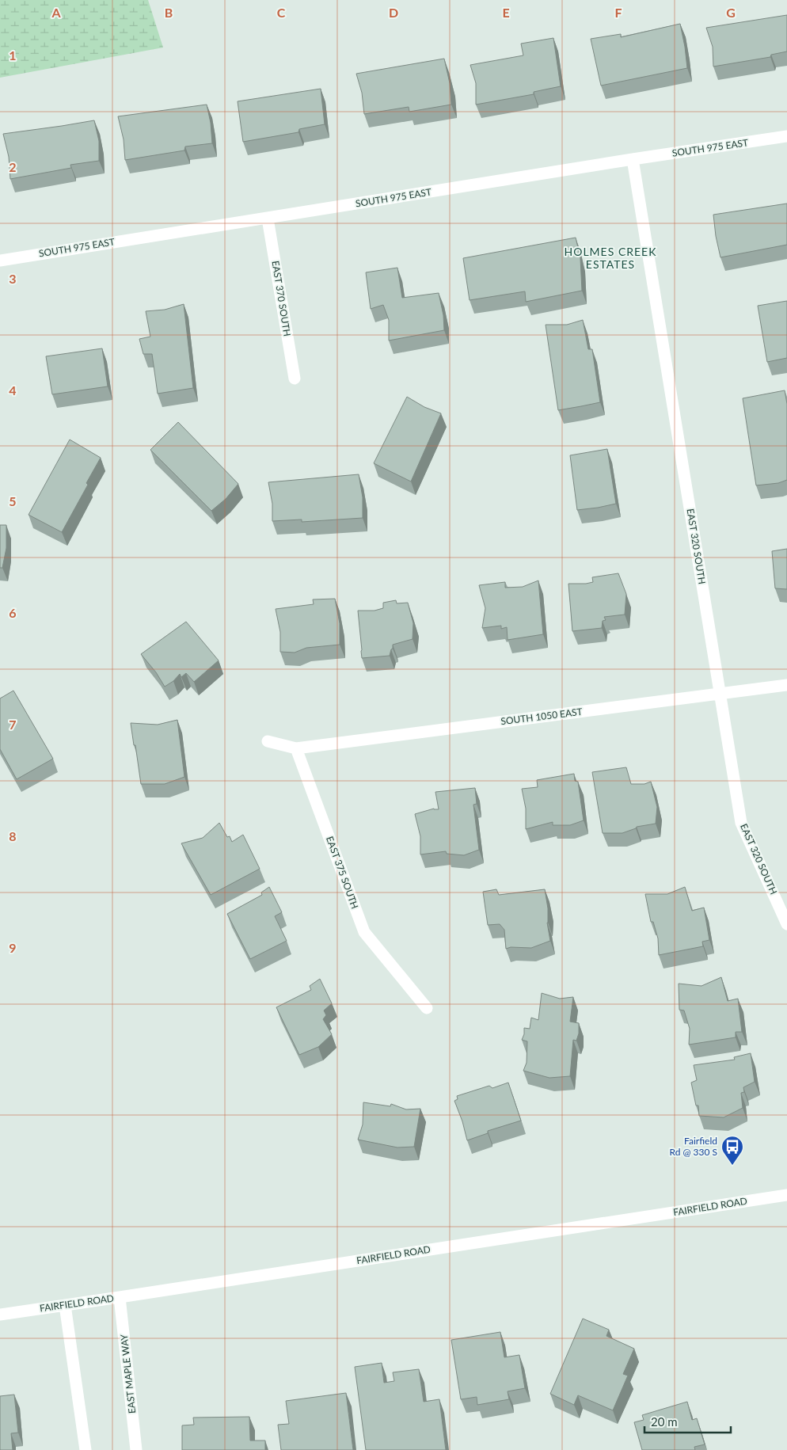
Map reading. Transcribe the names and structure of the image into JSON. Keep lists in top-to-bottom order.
{
  "streets": {
    "street": [
      "SOUTH 975 EAST",
      "EAST 370 SOUTH",
      "EAST 320 SOUTH",
      "SOUTH 1050 EAST",
      "EAST 375 SOUTH",
      "FAIRFIELD ROAD",
      "EAST MAPLE WAY"
    ]
  },
  "crossings": [
    ["SOUTH 975 EAST", "EAST 370 SOUTH"],
    ["SOUTH 975 EAST", "EAST 320 SOUTH"],
    ["EAST 320 SOUTH", "SOUTH 1050 EAST"],
    ["SOUTH 1050 EAST", "EAST 375 SOUTH"],
    ["FAIRFIELD ROAD", "EAST MAPLE WAY"]
  ],
  "districts": ["HOLMES CREEK ESTATES"],
  "places": {
    "bus stop": ["Fairfield Rd @ 330 S"]
  },
  "scale_bar": "20 m",
  "grid": {
    "columns": [
      "A",
      "B",
      "C",
      "D",
      "E",
      "F",
      "G"
    ],
    "rows": [
      "1",
      "2",
      "3",
      "4",
      "5",
      "6",
      "7",
      "8",
      "9"
    ]
  }
}
